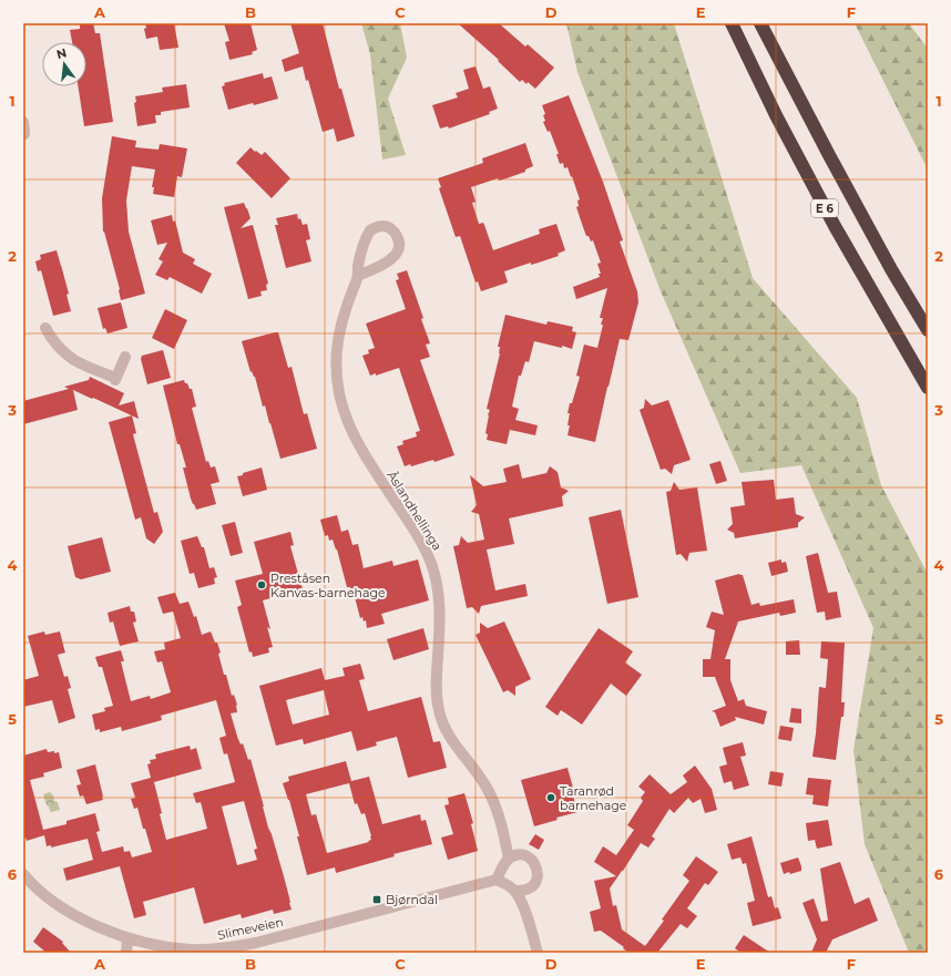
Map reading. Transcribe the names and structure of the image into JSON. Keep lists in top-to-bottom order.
{
  "streets": {
    "highway": ["E 6"],
    "street": ["Åslandhellinga", "Slimeveien"]
  },
  "crossings": [
    ["Åslandhellinga", "Slimeveien"]
  ],
  "places": {
    "other": ["Preståsen Kanvas-barnehage", "Taranrød barnehage"],
    "transit": ["Bjørndal"]
  },
  "north": "top",
  "grid": {
    "columns": [
      "A",
      "B",
      "C",
      "D",
      "E",
      "F"
    ],
    "rows": [
      "1",
      "2",
      "3",
      "4",
      "5",
      "6"
    ]
  }
}
